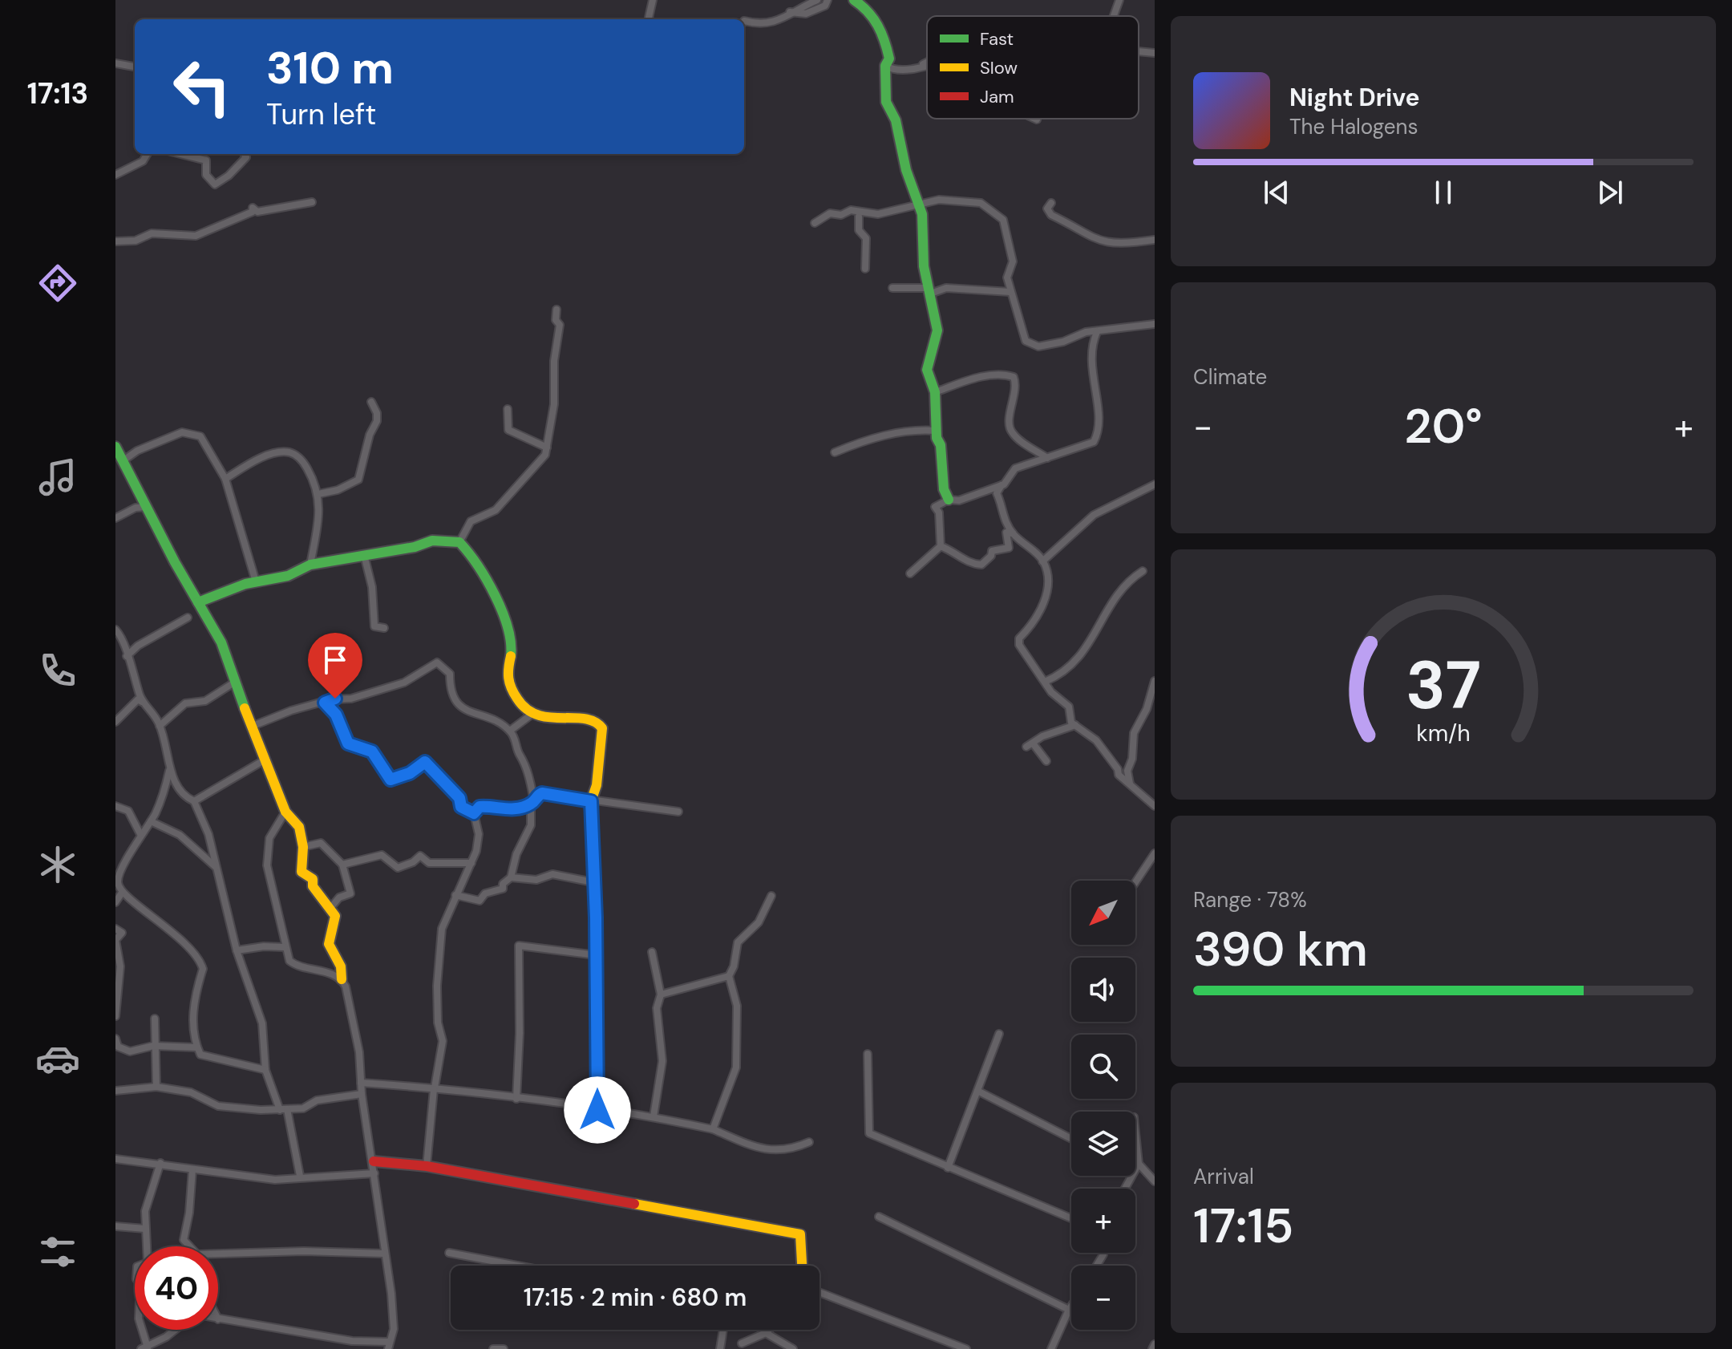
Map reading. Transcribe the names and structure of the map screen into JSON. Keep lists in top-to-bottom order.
{
  "legend": ["Fast", "Slow", "Jam"],
  "north": "bottom left",
  "page": {
    "tabs": "17:13",
    "turn": ["310 m", "Turn left"],
    "song": ["Night Drive", "The Halogens"],
    "tile": [
      "Climate",
      ["Range · 78%", "390 km"],
      ["Arrival", "17:15"]
    ],
    "heat": ["−", "20°", "+"],
    "map_buttons": ["+", "−"],
    "limit": "40",
    "trip": "17:15 · 2 min · 680 m",
    "gauge": ["37", "km/h"]
  }
}
